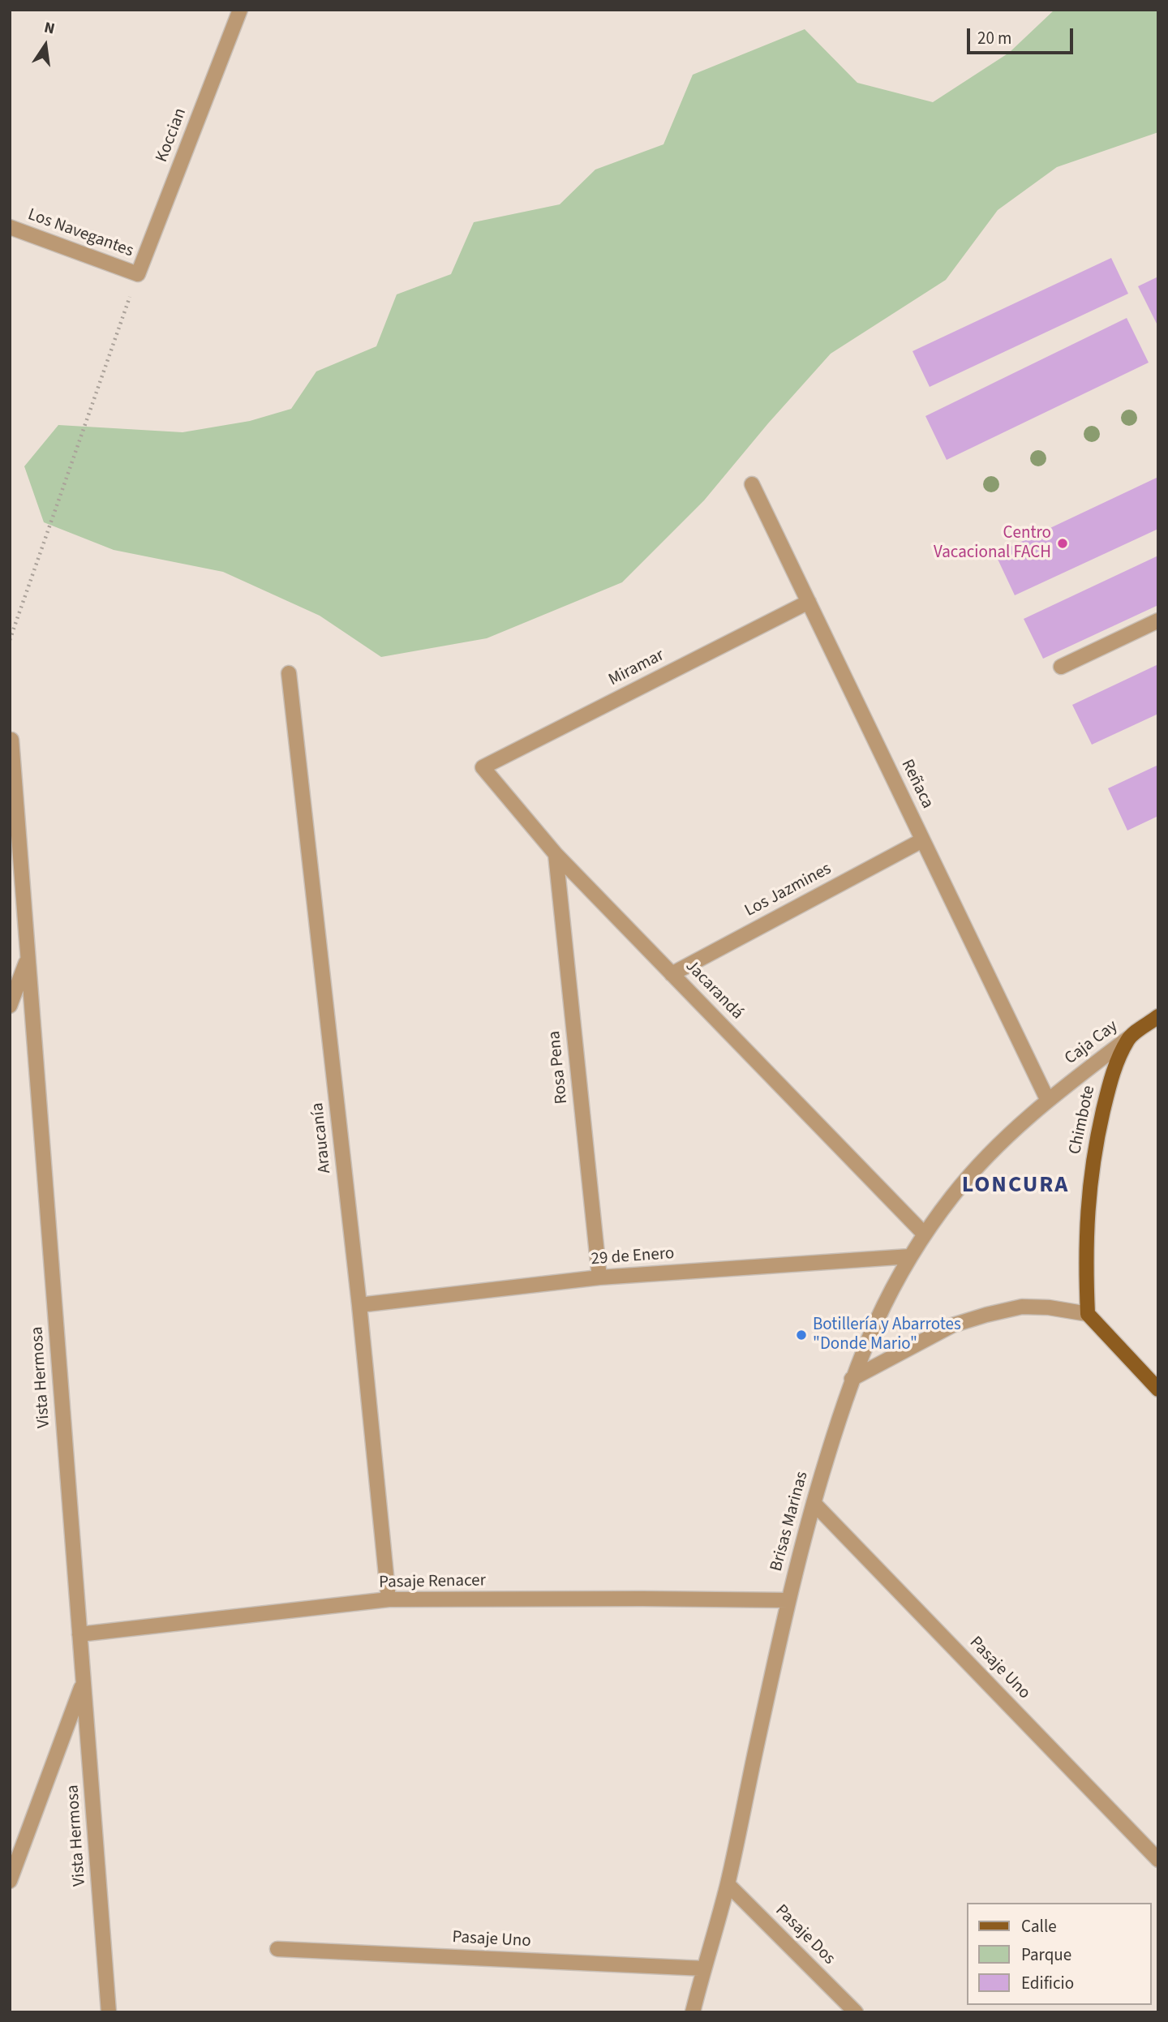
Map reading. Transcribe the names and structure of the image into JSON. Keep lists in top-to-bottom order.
{
  "streets": {
    "main road": ["Caja Cay", "Chimbote"],
    "street": [
      "Koccian",
      "Los Navegantes",
      "Miramar",
      "Reñaca",
      "Los Jazmines",
      "Jacarandá",
      "Rosa Pena",
      "Araucanía",
      "29 de Enero",
      "Vista Hermosa",
      "Brisas Marinas",
      "Pasaje Renacer",
      "Pasaje Uno",
      "Pasaje Dos"
    ]
  },
  "crossings": [
    ["Koccian", "Los Navegantes"],
    ["Miramar", "Reñaca"],
    ["Miramar", "Jacarandá"],
    ["Reñaca", "Los Jazmines"],
    ["Reñaca", "Caja Cay"],
    ["Reñaca", "Brisas Marinas"],
    ["Los Jazmines", "Jacarandá"],
    ["Jacarandá", "Rosa Pena"],
    ["Jacarandá", "Brisas Marinas"],
    ["Caja Cay", "Chimbote"],
    ["Caja Cay", "Brisas Marinas"],
    ["Rosa Pena", "29 de Enero"],
    ["Araucanía", "29 de Enero"],
    ["Araucanía", "Pasaje Renacer"],
    ["29 de Enero", "Brisas Marinas"],
    ["Vista Hermosa", "Pasaje Renacer"],
    ["Brisas Marinas", "Pasaje Renacer"],
    ["Brisas Marinas", "Pasaje Uno"],
    ["Brisas Marinas", "Pasaje Dos"]
  ],
  "districts": ["LONCURA"],
  "places": ["Centro Vacacional FACH", "Botillería y Abarrotes \"Donde Mario\""],
  "legend": ["Calle", "Parque", "Edificio"],
  "scale_bar": "20 m",
  "north": "top"
}
